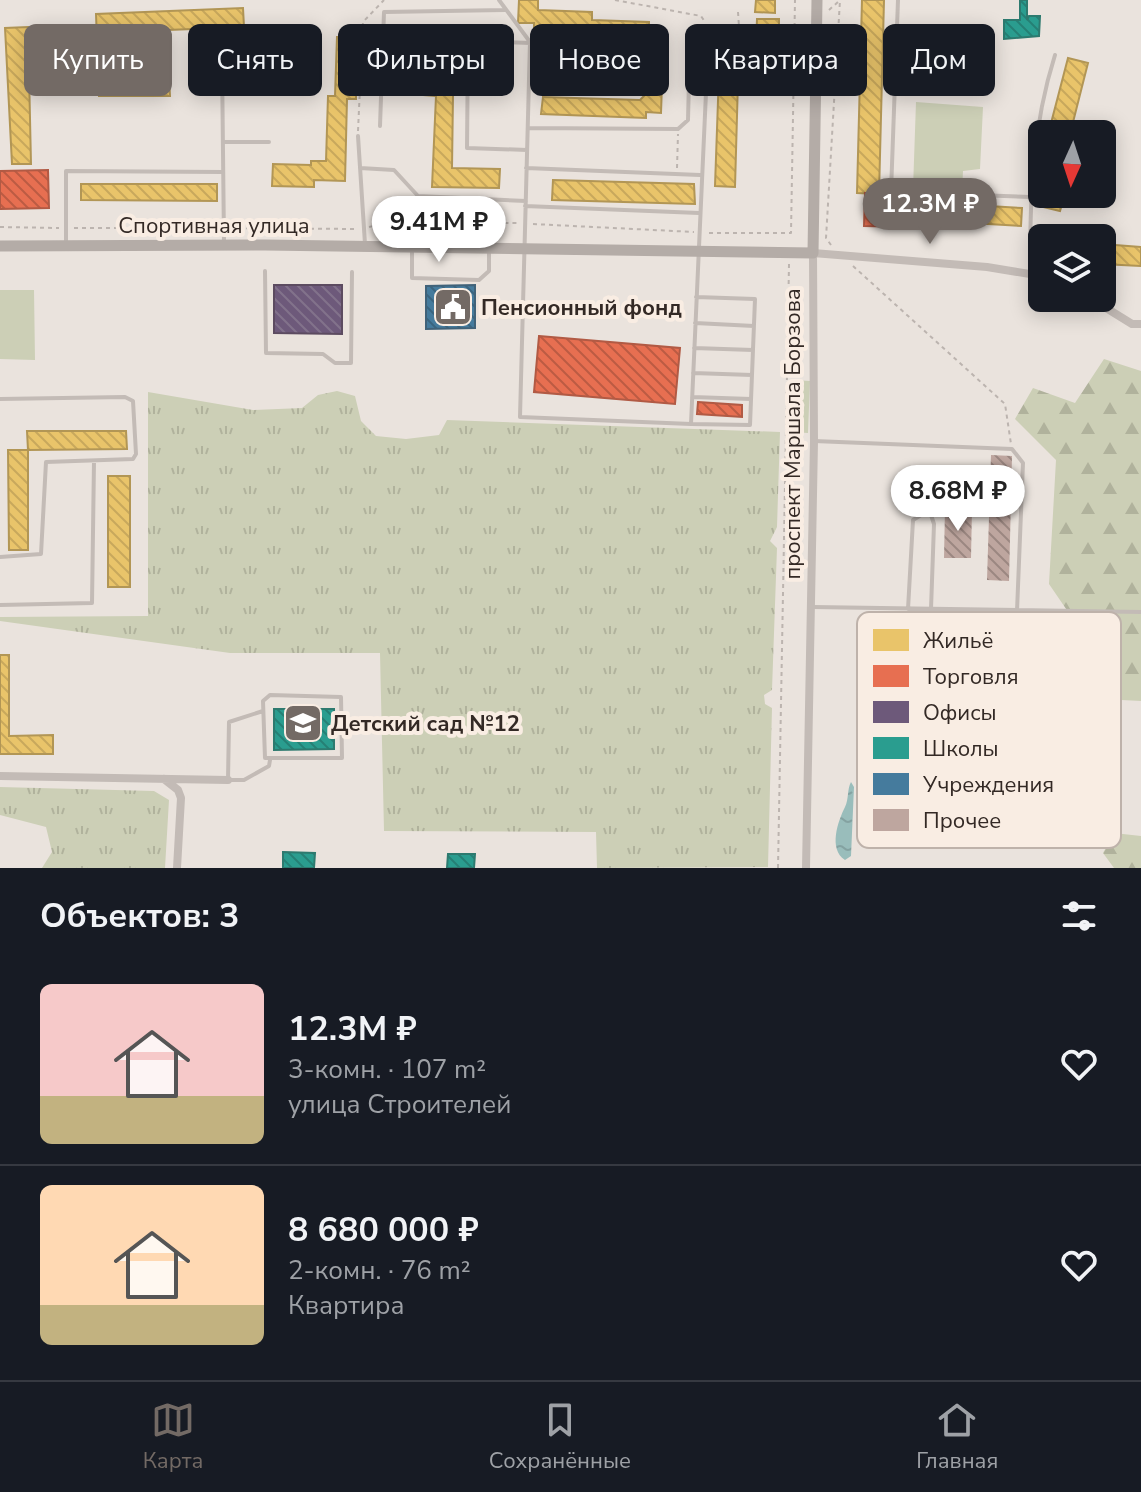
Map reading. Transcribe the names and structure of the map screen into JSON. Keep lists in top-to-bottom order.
{
  "streets": {
    "street": ["Спортивная улица", "проспект Маршала Борзова"]
  },
  "crossings": [
    ["Спортивная улица", "проспект Маршала Борзова"]
  ],
  "places": {
    "public building": ["Пенсионный фонд"],
    "school or university": ["Детский сад №12"]
  },
  "legend": [
    "Жильё",
    "Торговля",
    "Офисы",
    "Школы",
    "Учреждения",
    "Прочее"
  ],
  "north": "bottom",
  "page": {
    "chip": [
      "Купить",
      "Снять",
      "Фильтры",
      "Новое",
      "Квартира",
      "Дом"
    ],
    "price": ["12.3M ₽", "9.41M ₽", "8.68M ₽"],
    "heading": "Объектов: 3",
    "list": [
      {
        "name": "12.3M ₽",
        "note": "3-комн. · 107 m² · улица Строителей"
      },
      {
        "name": "8 680 000 ₽",
        "note": "2-комн. · 76 m² · Квартира"
      }
    ],
    "tabs": ["Карта", "Сохранённые", "Главная"]
  }
}
